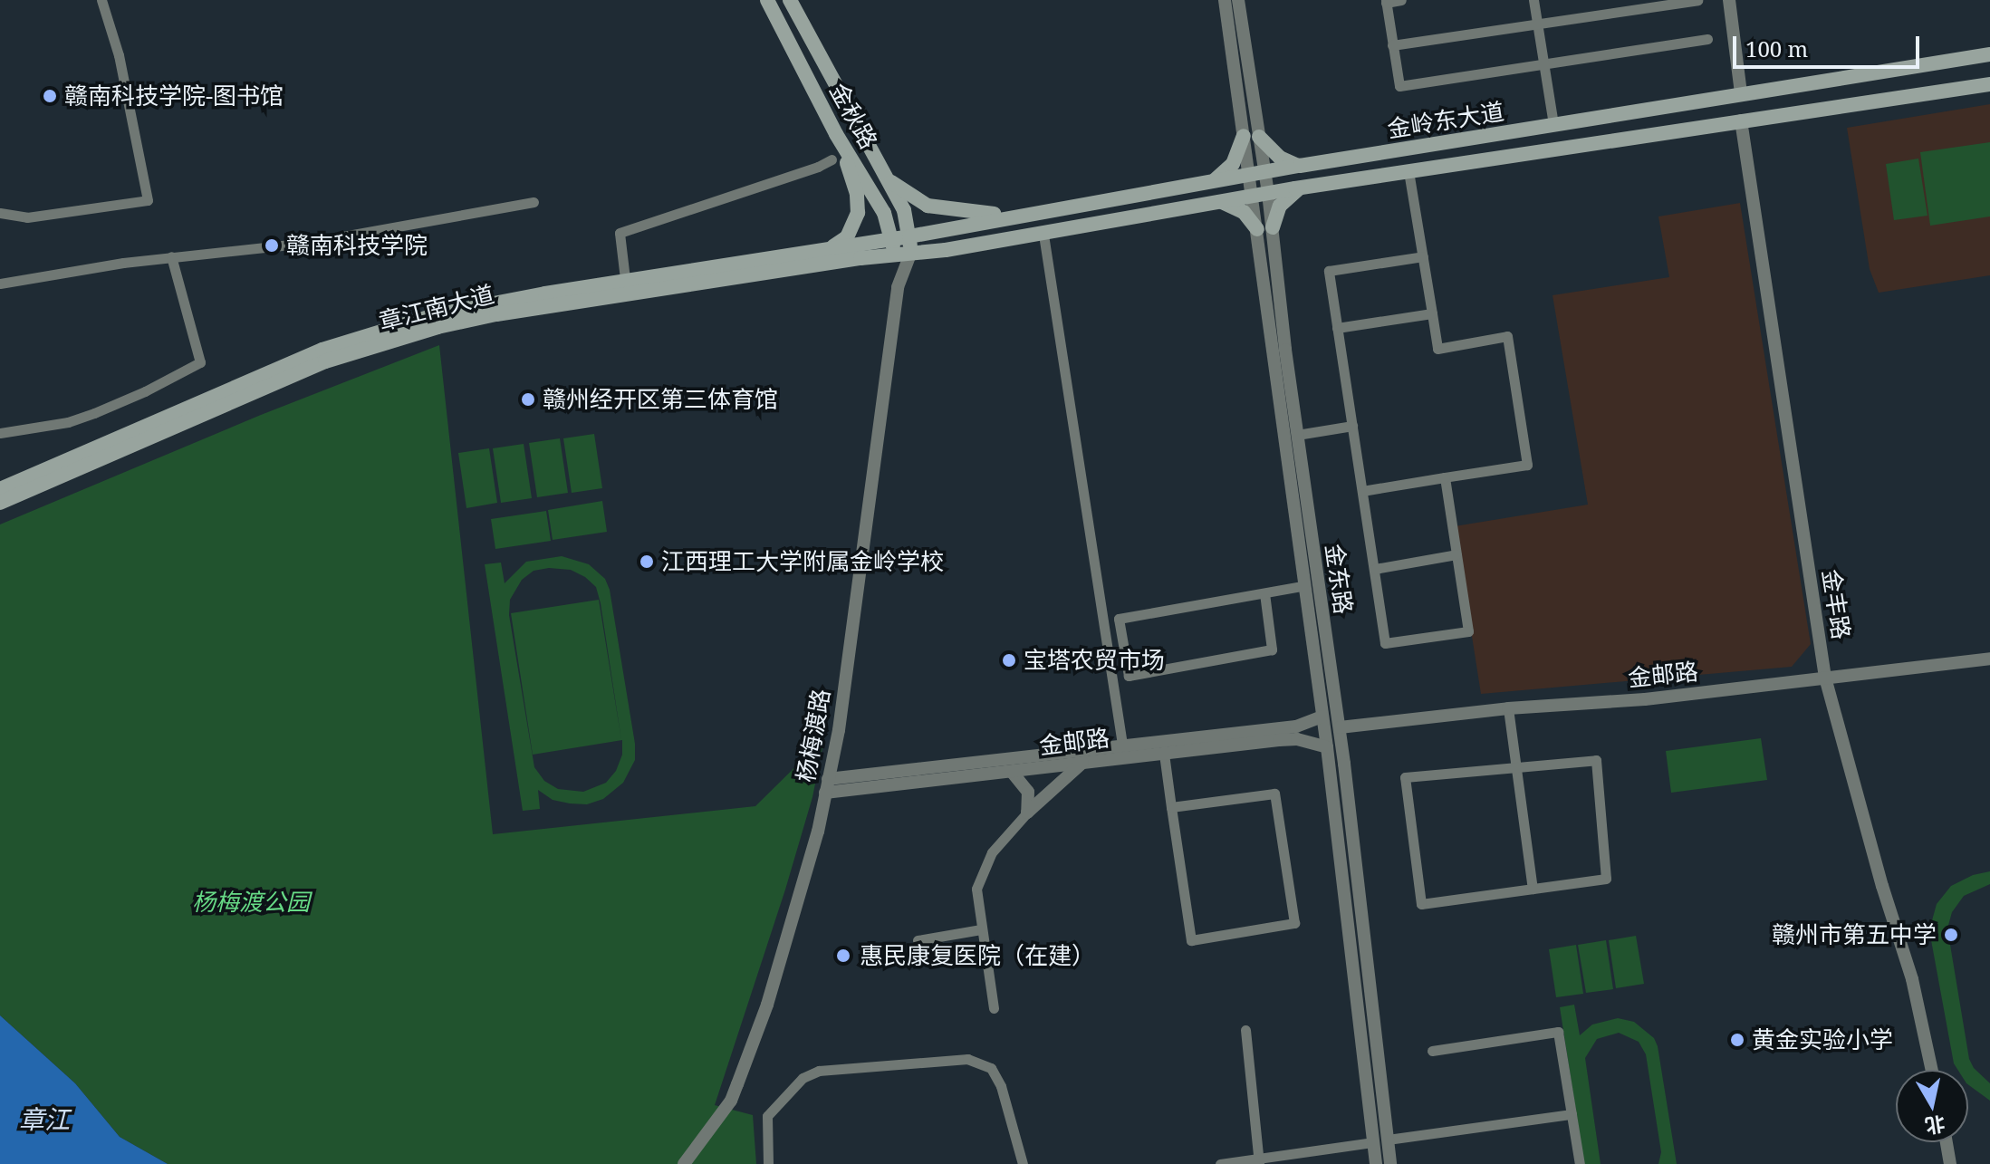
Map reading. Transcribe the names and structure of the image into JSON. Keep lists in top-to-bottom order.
{
  "streets": {
    "main road": ["金秋路", "金岭东大道", "章江南大道"],
    "street": [
      "金东路",
      "金丰路",
      "金邮路",
      "杨梅渡路"
    ]
  },
  "crossings": [
    ["金秋路", "金岭东大道"],
    ["金秋路", "章江南大道"],
    ["金秋路", "杨梅渡路"],
    ["金岭东大道", "章江南大道"],
    ["金岭东大道", "金东路"],
    ["金岭东大道", "金丰路"],
    ["金岭东大道", "杨梅渡路"],
    ["章江南大道", "杨梅渡路"],
    ["金东路", "金邮路"],
    ["金丰路", "金邮路"],
    ["金邮路", "杨梅渡路"]
  ],
  "water": ["章江"],
  "parks": ["杨梅渡公园"],
  "places": [
    "赣南科技学院-图书馆",
    "赣南科技学院",
    "赣州经开区第三体育馆",
    "江西理工大学附属金岭学校",
    "宝塔农贸市场",
    "赣州市第五中学",
    "惠民康复医院（在建）",
    "黄金实验小学"
  ],
  "scale_bar": "100 m",
  "north": "bottom"
}
